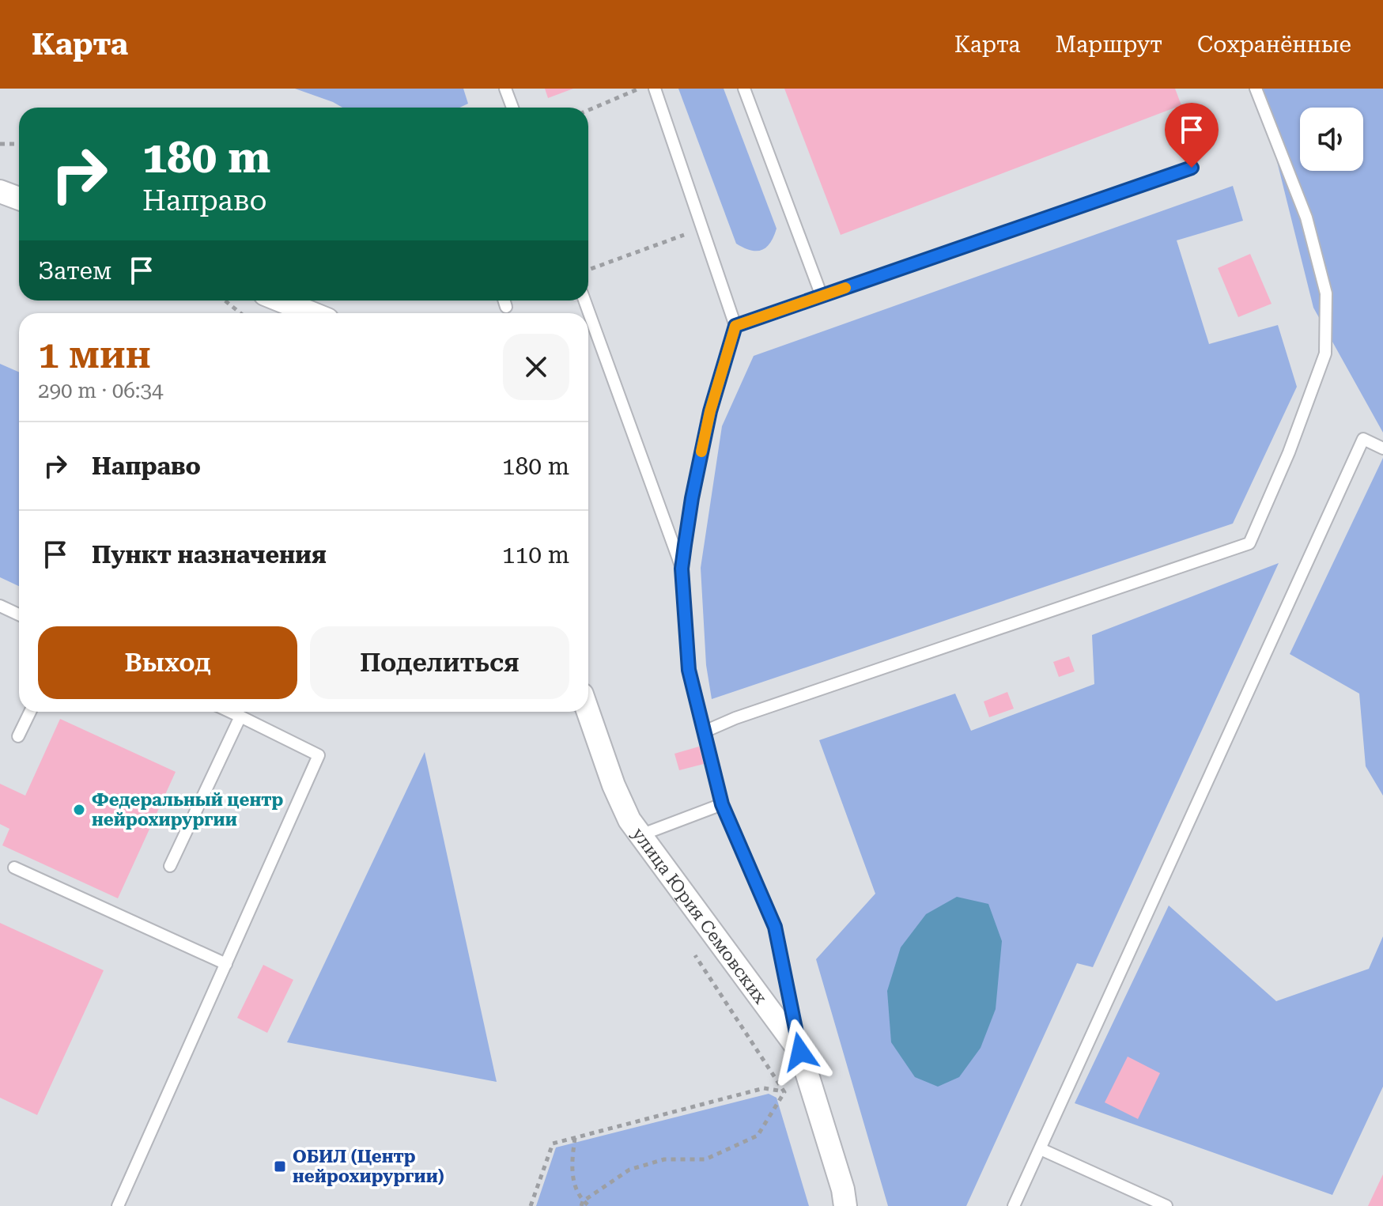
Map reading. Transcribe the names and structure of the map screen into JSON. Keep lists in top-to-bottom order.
{
  "streets": {
    "street": ["улица Юрия Семовских"]
  },
  "places": {
    "other": ["Федеральный центр нейрохирургии"],
    "transit": ["ОБИЛ (Центр нейрохирургии)"]
  },
  "page": {
    "header": "Карта",
    "nav": ["Карта", "Маршрут", "Сохранённые"],
    "turn": ["180 m", "Направо"],
    "then": "Затем",
    "heading": ["1 мин", "290 m · 06:34"],
    "list": [
      {
        "name": "Направо",
        "value": "180 m"
      },
      {
        "name": "Пункт назначения",
        "value": "110 m"
      }
    ],
    "buttons": ["Выход", "Поделиться"]
  }
}
